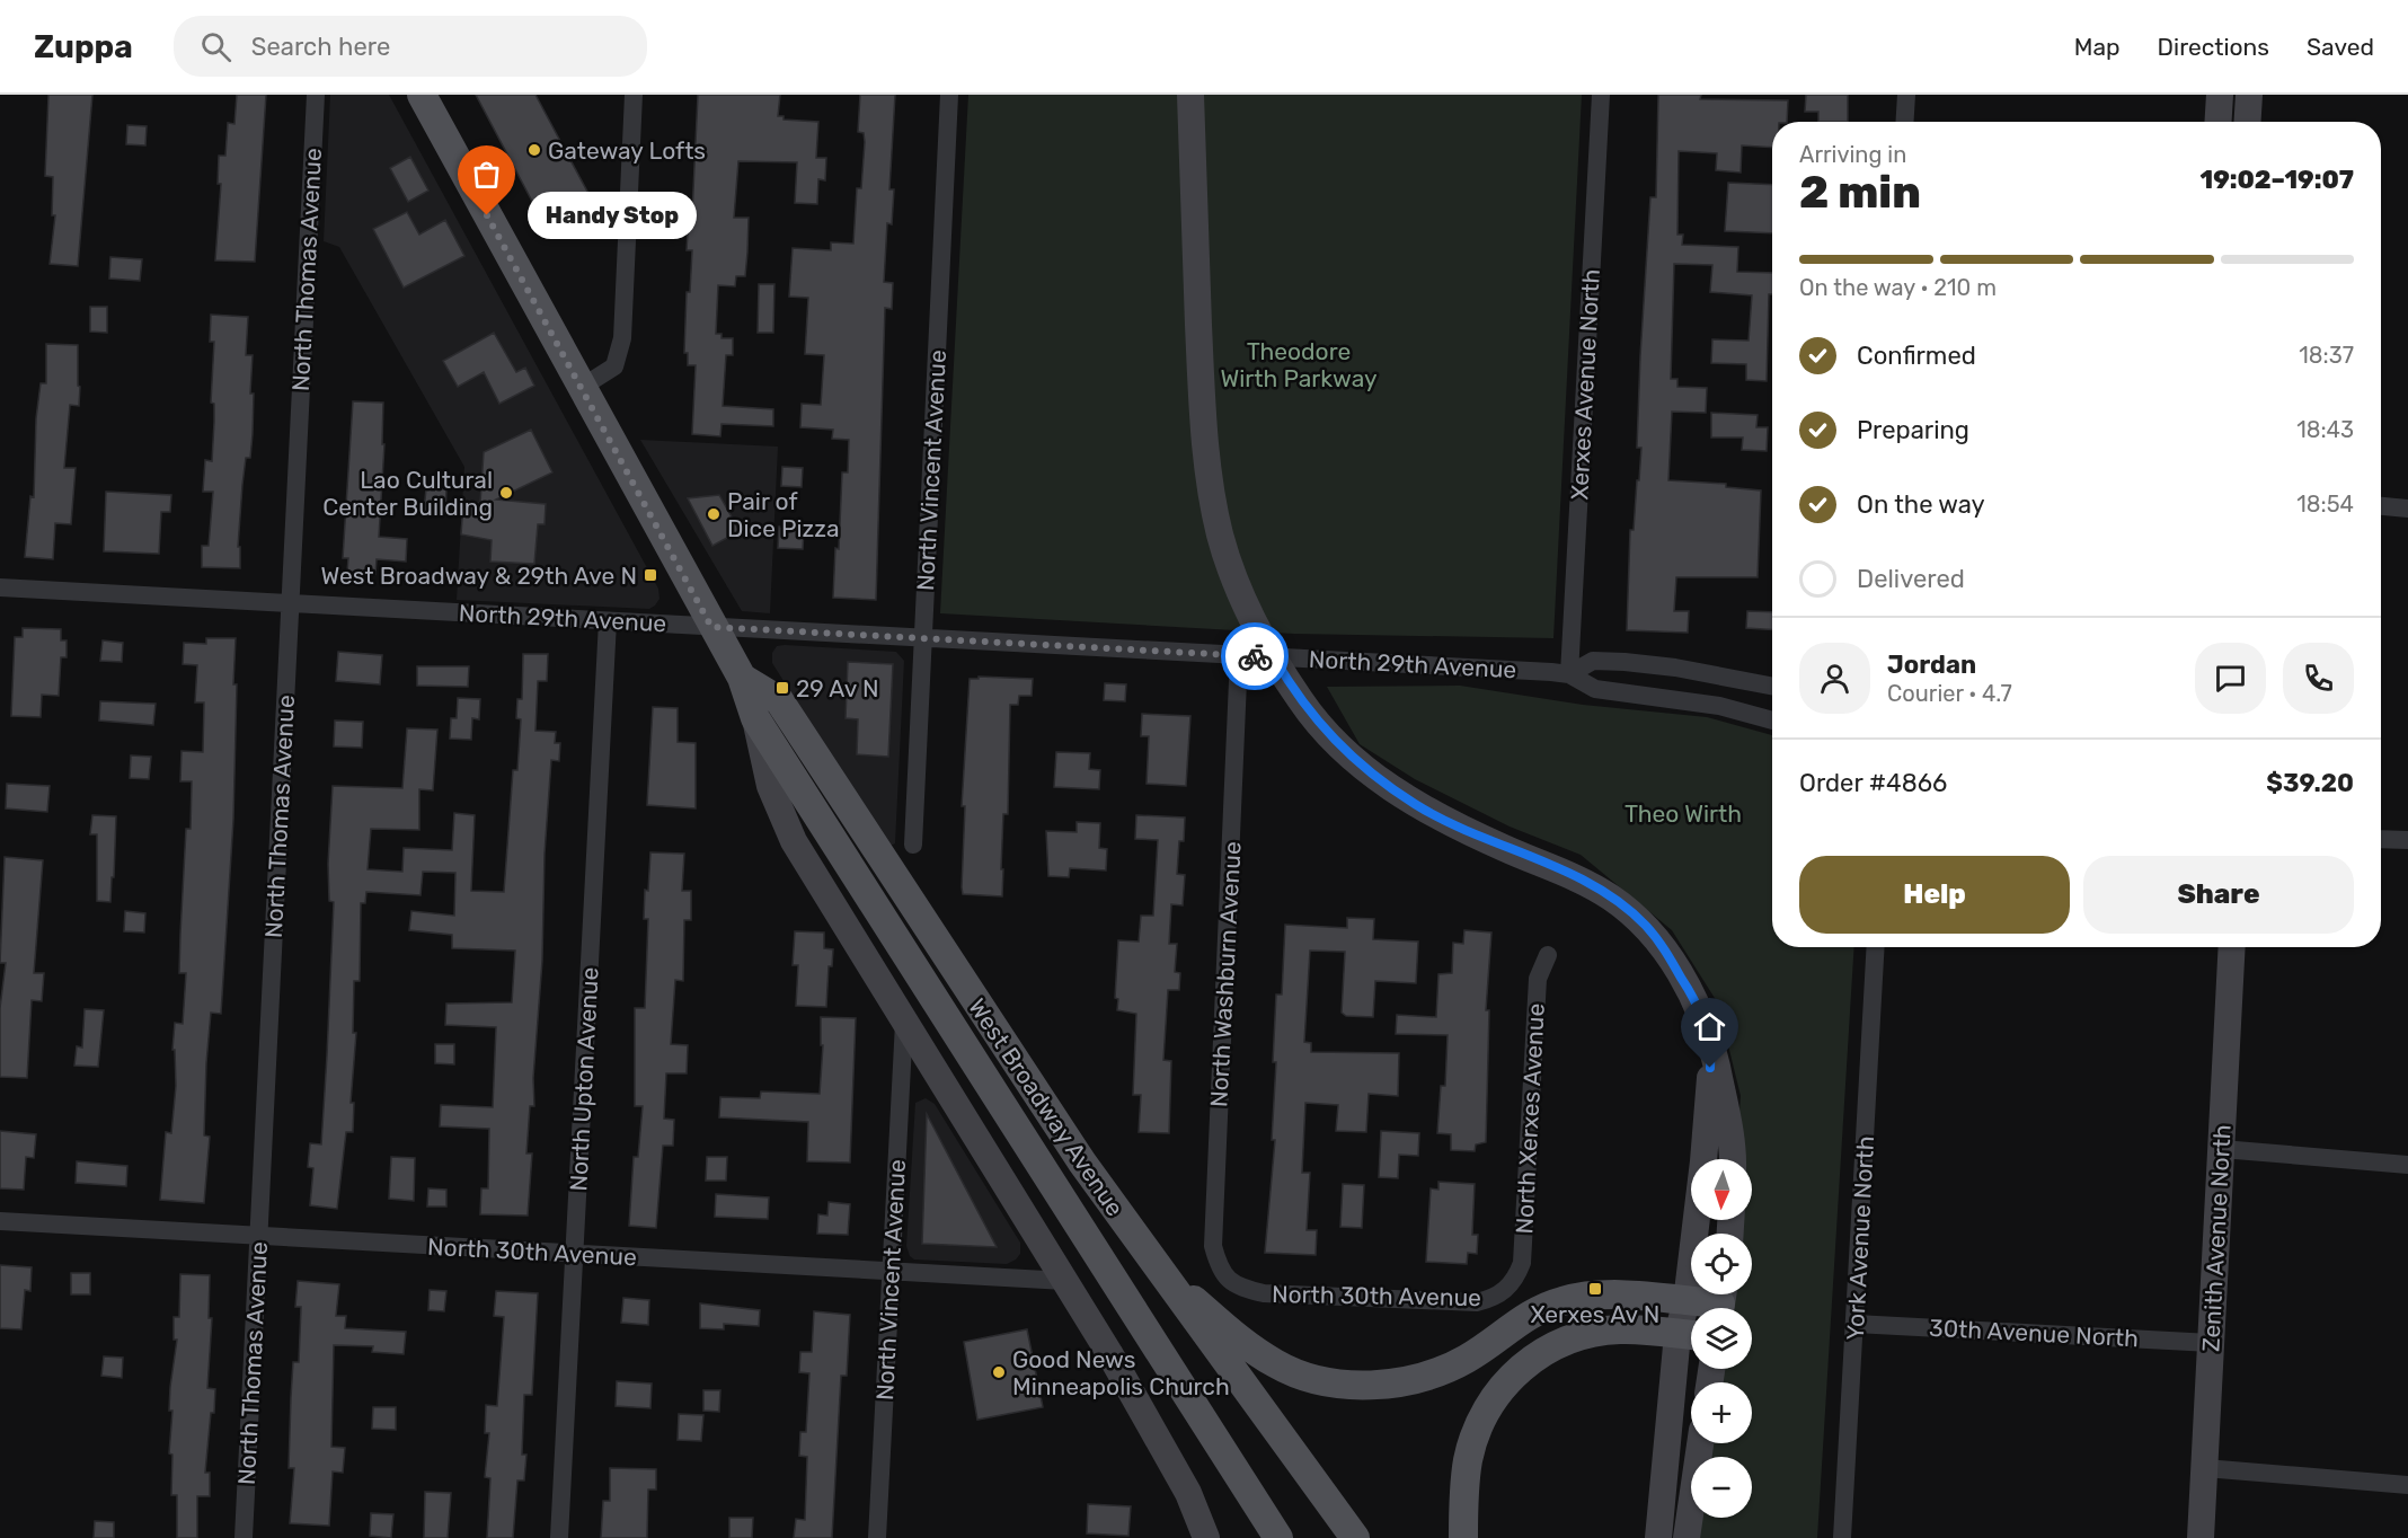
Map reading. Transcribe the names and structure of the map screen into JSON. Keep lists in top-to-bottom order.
{
  "streets": {
    "main road": ["West Broadway Avenue"],
    "street": [
      "North Thomas Avenue",
      "Xerxes Avenue North",
      "North Vincent Avenue",
      "North 29th Avenue",
      "North Washburn Avenue",
      "North Upton Avenue",
      "North Xerxes Avenue",
      "York Avenue North",
      "Zenith Avenue North",
      "North 30th Avenue",
      "30th Avenue North"
    ]
  },
  "crossings": [
    ["North Thomas Avenue", "North 29th Avenue"],
    ["North Thomas Avenue", "North 30th Avenue"],
    ["Xerxes Avenue North", "North 29th Avenue"],
    ["North Vincent Avenue", "North 29th Avenue"],
    ["North Vincent Avenue", "West Broadway Avenue"],
    ["North Vincent Avenue", "North 30th Avenue"],
    ["North 29th Avenue", "North Washburn Avenue"],
    ["North 29th Avenue", "North Upton Avenue"],
    ["North 29th Avenue", "West Broadway Avenue"],
    ["North Washburn Avenue", "North 30th Avenue"],
    ["North Upton Avenue", "North 30th Avenue"],
    ["West Broadway Avenue", "North 30th Avenue"],
    ["North Xerxes Avenue", "North 30th Avenue"],
    ["York Avenue North", "30th Avenue North"],
    ["Zenith Avenue North", "30th Avenue North"]
  ],
  "parks": ["Theodore Wirth Parkway", "Theo Wirth"],
  "places": {
    "other": [
      "Gateway Lofts",
      "Handy Stop",
      "Lao Cultural Center Building",
      "Pair of Dice Pizza",
      "Good News Minneapolis Church"
    ],
    "transit": ["West Broadway & 29th Ave N", "29 Av N", "Xerxes Av N"]
  },
  "north": "bottom",
  "page": {
    "header": "Zuppa",
    "search": "Search here",
    "nav": ["Map", "Directions", "Saved"],
    "heading": ["2 min", "Arriving in", "19:02–19:07"],
    "panel": [
      "Jordan",
      "Courier · 4.7",
      "Order #4866",
      "$39.20"
    ],
    "bubble": "Handy Stop",
    "bar": "On the way · 210 m",
    "list": [
      ["Confirmed", "18:37"],
      ["Preparing", "18:43"],
      ["On the way", "18:54"],
      "Delivered"
    ],
    "buttons": ["Help", "Share"],
    "map_buttons": ["+", "−"]
  }
}
